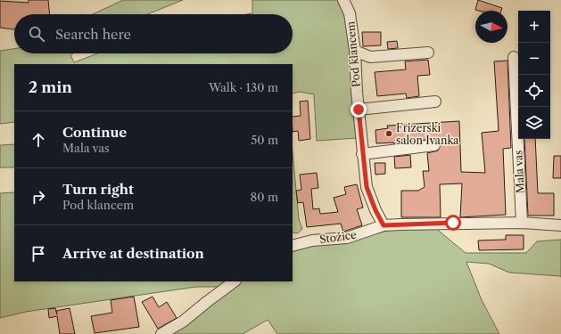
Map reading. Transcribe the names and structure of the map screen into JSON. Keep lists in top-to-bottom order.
{
  "streets": {
    "street": ["Pod klancem", "Mala vas", "Stožice"]
  },
  "crossings": [
    ["Pod klancem", "Stožice"]
  ],
  "places": ["Frizerski salon Ivanka"],
  "north": "right",
  "page": {
    "map_buttons": ["+", "−"],
    "search": "Search here",
    "heading": ["2 min", "Walk · 130 m"],
    "list": [
      ["Continue", "Mala vas", "50 m"],
      ["Turn right", "Pod klancem", "80 m"],
      "Arrive at destination"
    ]
  }
}
